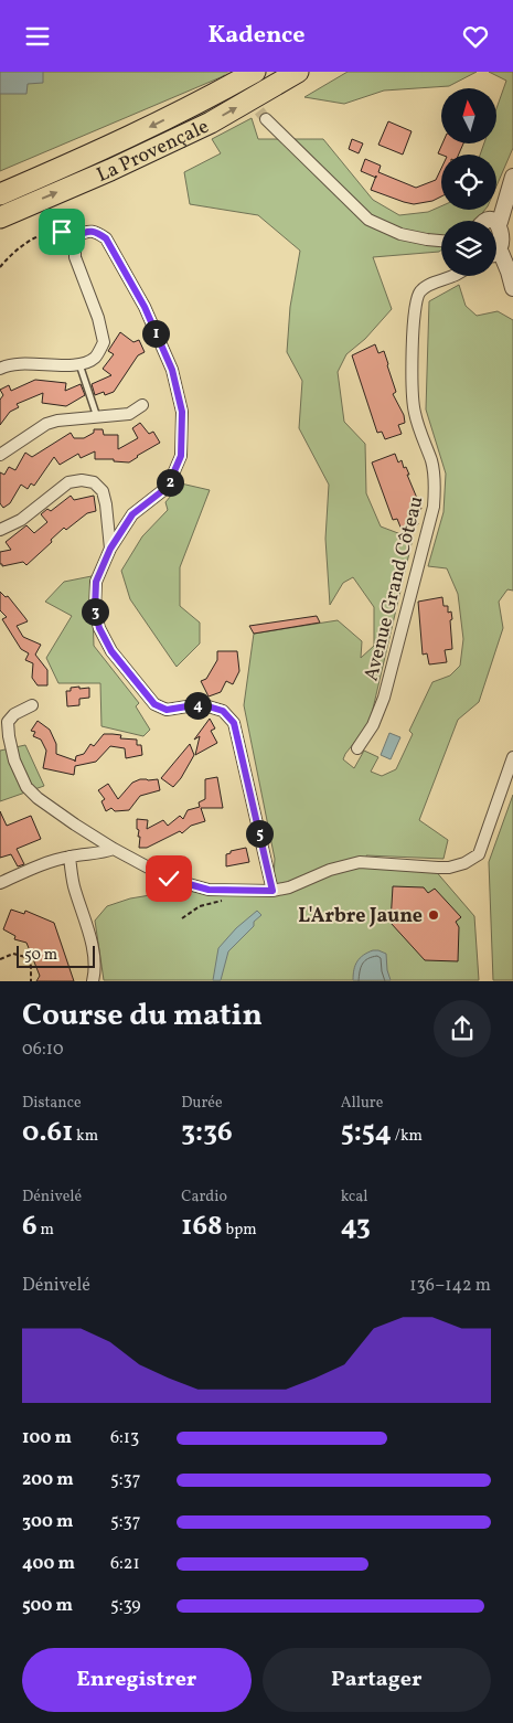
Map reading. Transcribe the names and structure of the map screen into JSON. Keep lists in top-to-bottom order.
{
  "streets": {
    "highway": ["La Provençale"],
    "street": ["Avenue Grand Côteau"]
  },
  "places": ["L'Arbre Jaune"],
  "scale_bar": "50 m",
  "north": "top",
  "page": {
    "header": "Kadence",
    "pins": [
      "1",
      "2",
      "3",
      "4",
      "5"
    ],
    "scale": "50 m",
    "heading": ["Course du matin", "06:10"],
    "stats": [
      ["Distance", "0.61 km"],
      ["Durée", "3:36"],
      ["Allure", "5:54 /km"],
      ["Dénivelé", "6 m"],
      ["Cardio", "168 bpm"],
      ["kcal", "43"]
    ],
    "chart": ["Dénivelé", "136–142 m"],
    "list": [
      {
        "name": "100 m",
        "note": "6:13"
      },
      {
        "name": "200 m",
        "note": "5:37"
      },
      {
        "name": "300 m",
        "note": "5:37"
      },
      {
        "name": "400 m",
        "note": "6:21"
      },
      {
        "name": "500 m",
        "note": "5:39"
      }
    ],
    "buttons": ["Enregistrer", "Partager"]
  }
}
